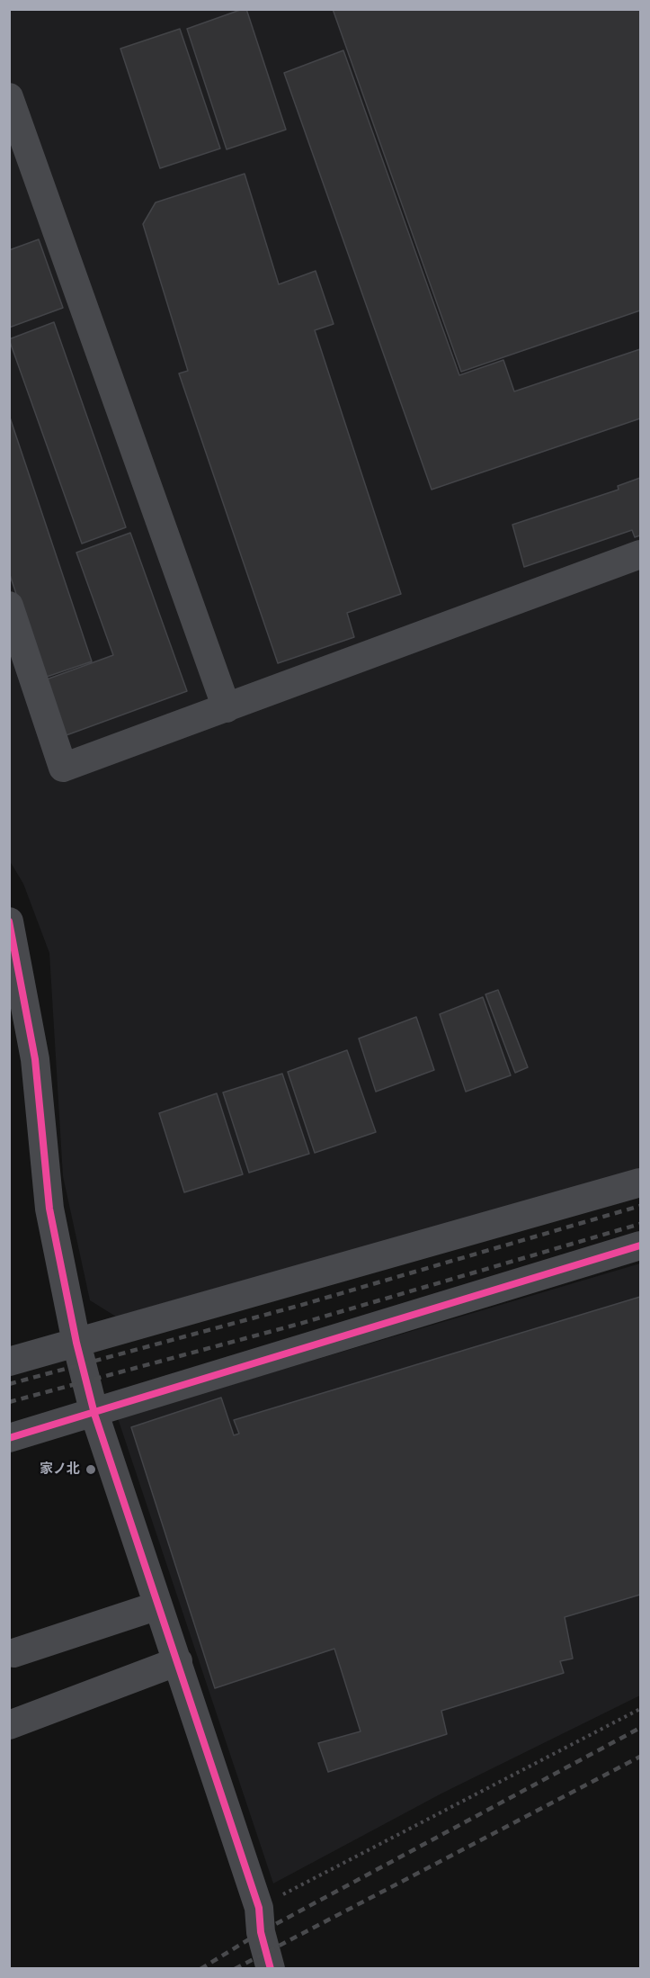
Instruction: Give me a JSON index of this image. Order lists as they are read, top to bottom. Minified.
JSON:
{"places":["家ノ北"]}
